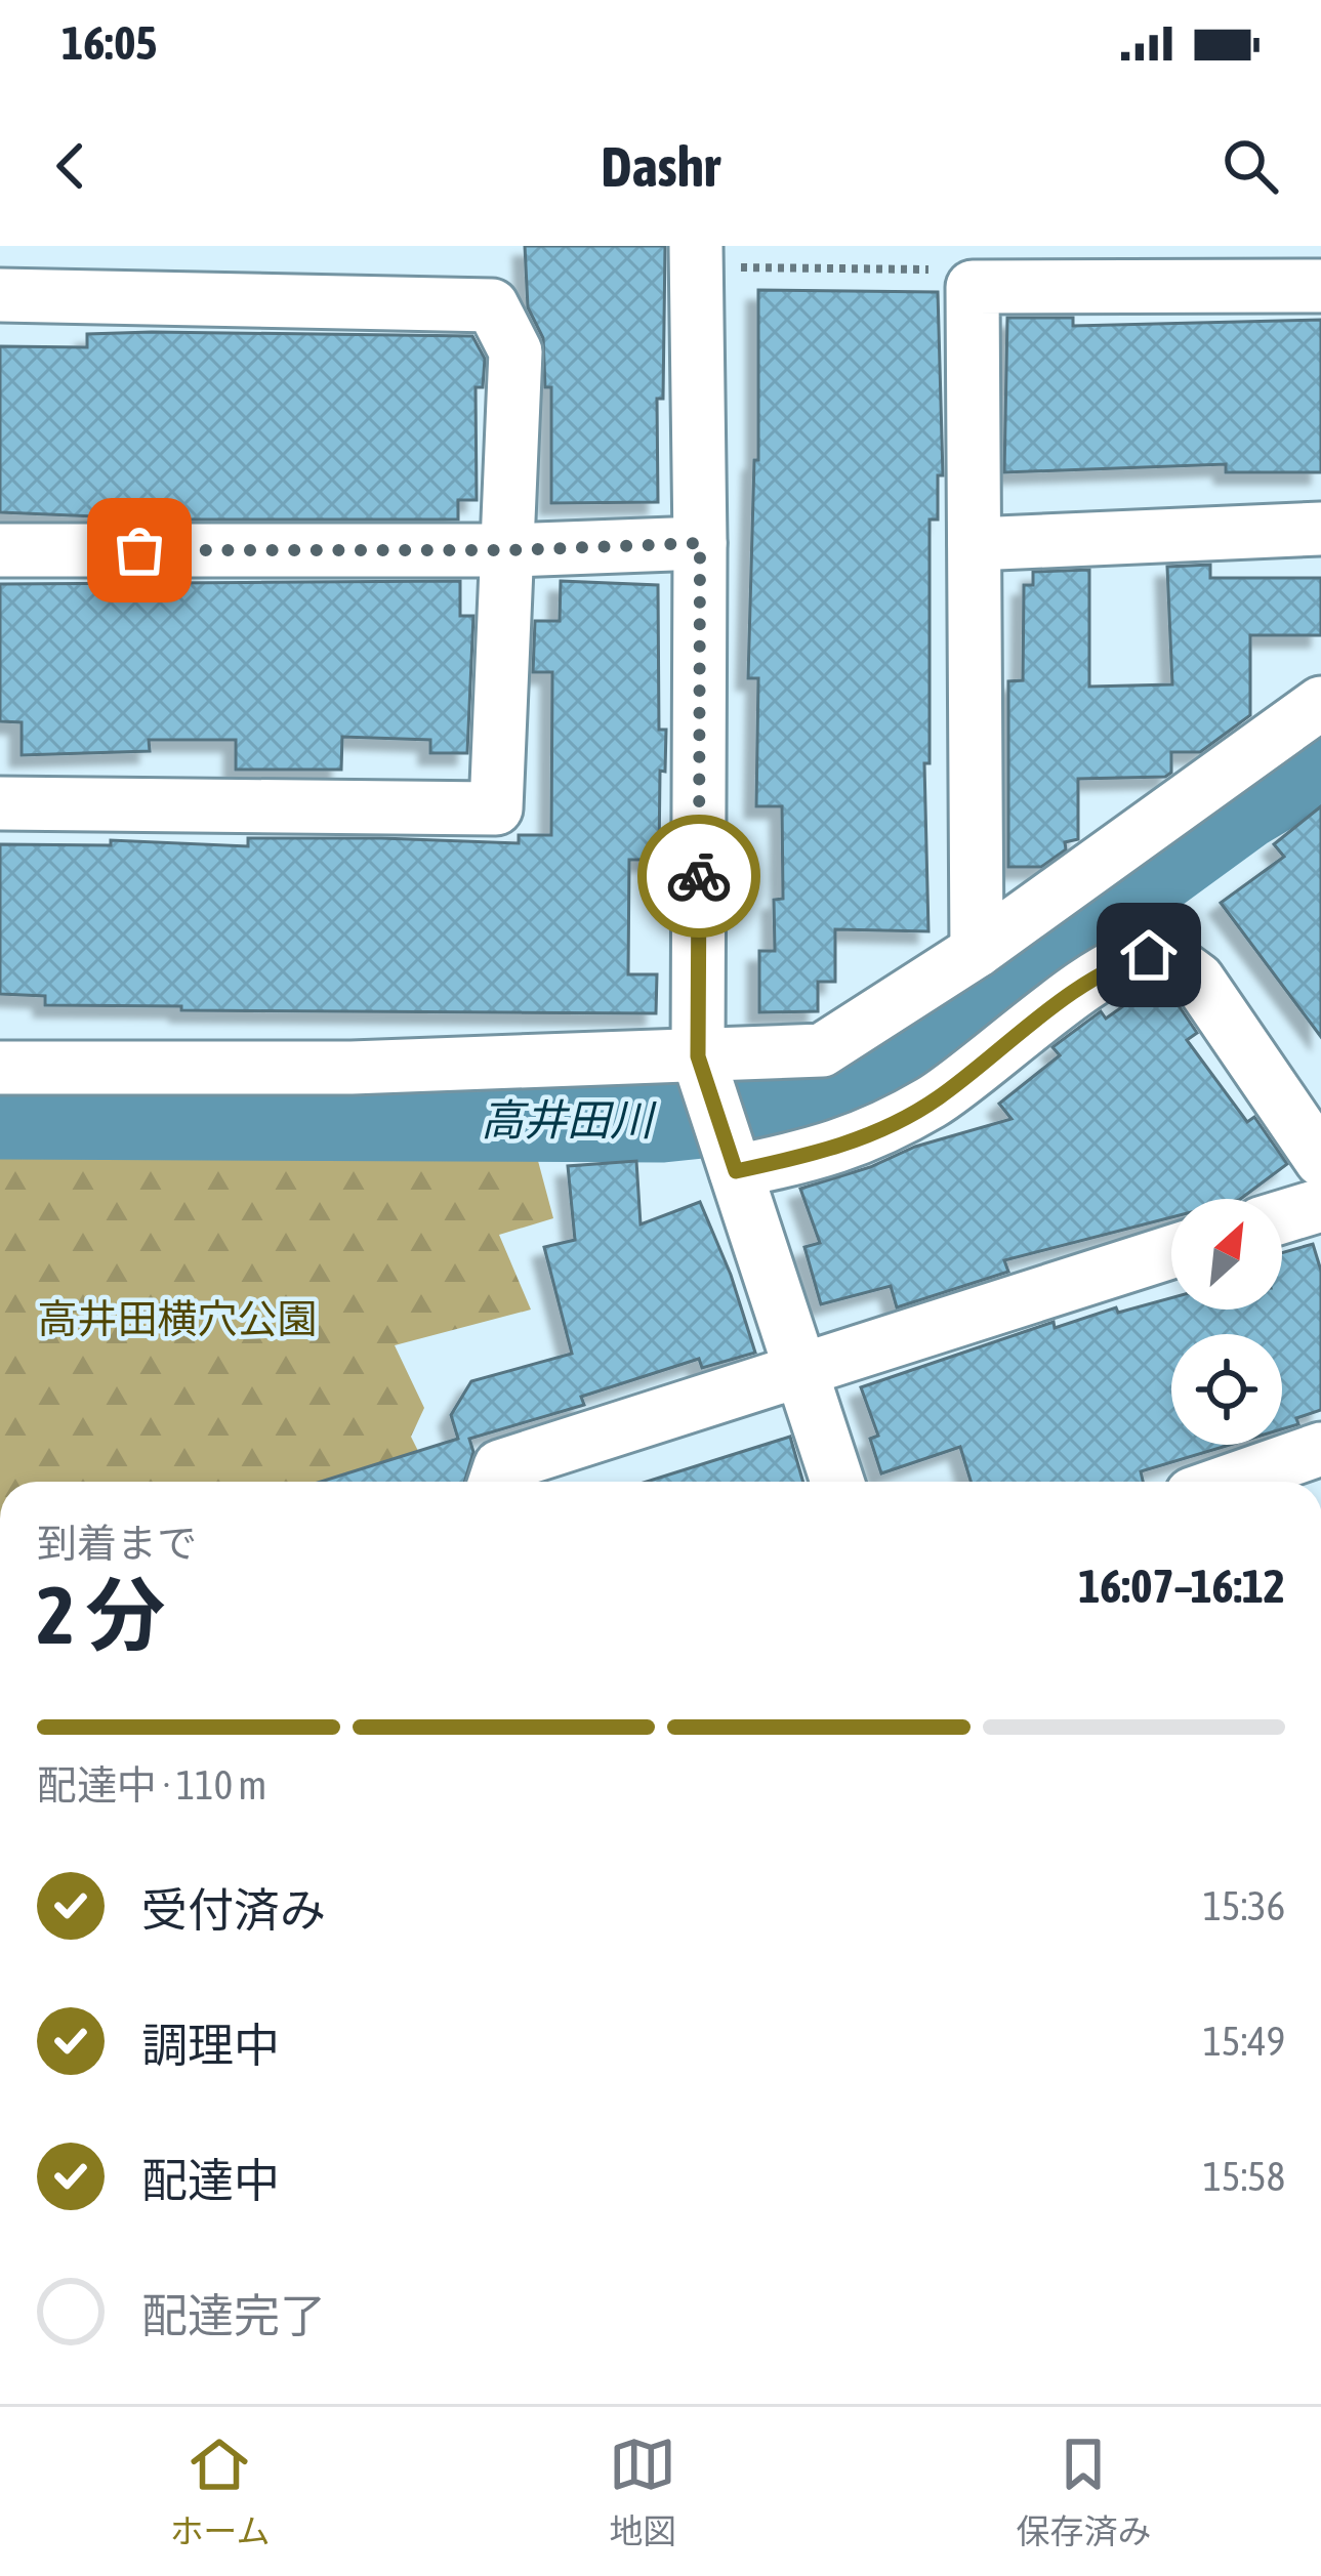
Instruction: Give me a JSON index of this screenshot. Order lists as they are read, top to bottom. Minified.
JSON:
{"water":["高井田川"],"parks":["高井田横穴公園"],"north":"top right","page":{"status":"16:05","header":"Dashr","heading":["2 分","到着まで","16:07–16:12"],"bar":"配達中 · 110 m","list":[["受付済み","15:36"],["調理中","15:49"],["配達中","15:58"],"配達完了"],"tabs":["ホーム","地図","保存済み"]}}
